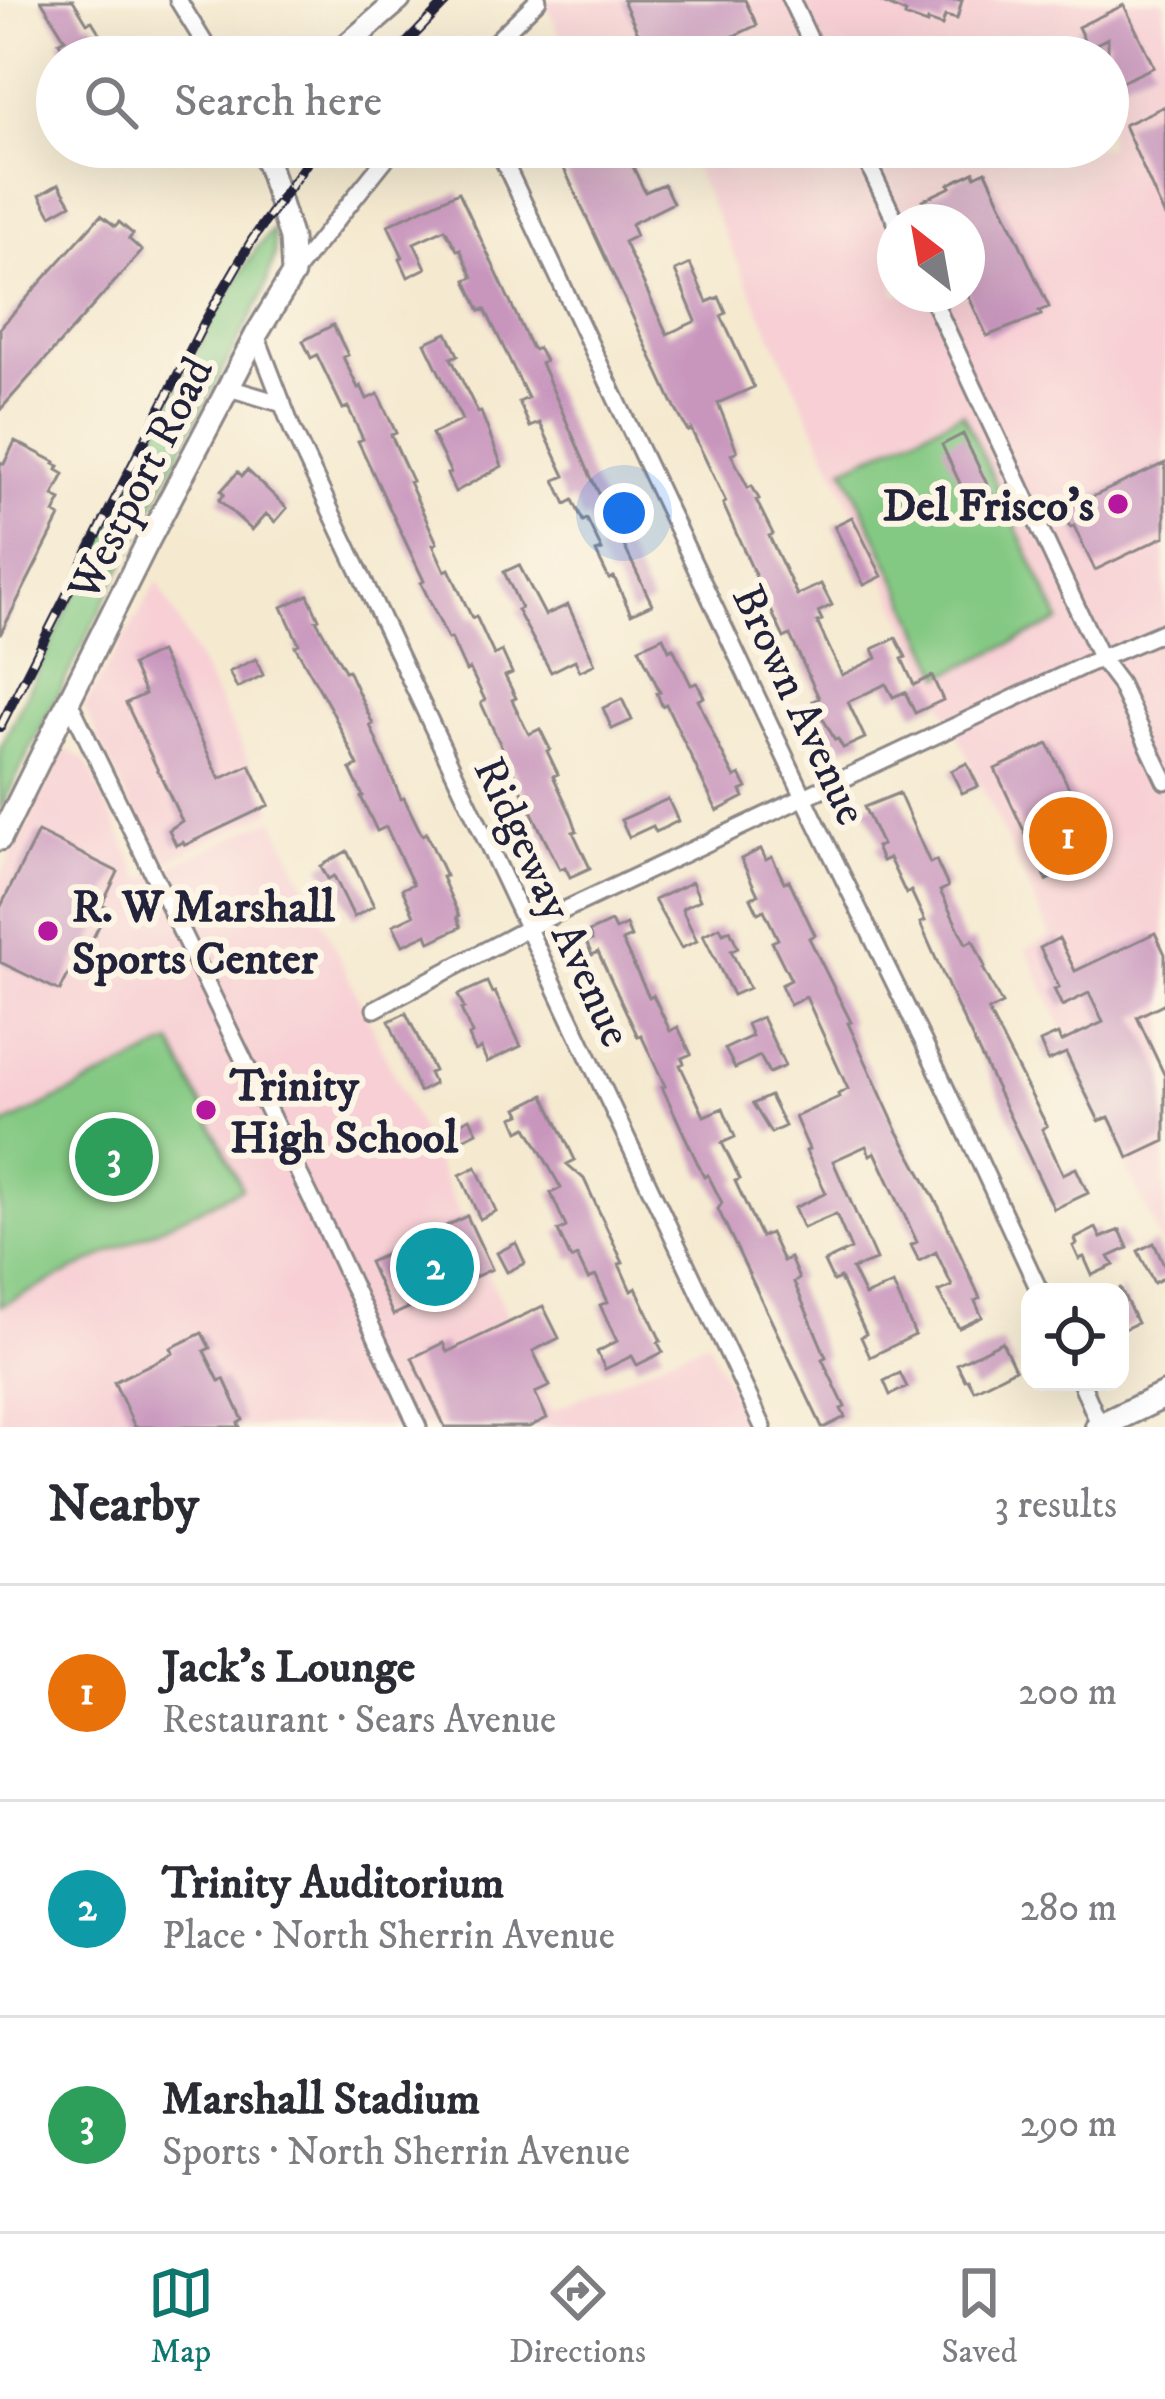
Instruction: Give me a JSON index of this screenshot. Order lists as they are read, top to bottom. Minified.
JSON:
{"streets":{"main road":["Westport Road"],"street":["Brown Avenue","Ridgeway Avenue"]},"crossings":[["Westport Road","Ridgeway Avenue"]],"places":["Del Frisco's","R. W Marshall Sports Center","Trinity High School"],"north":"top left","page":{"search":"Search here","pins":["1","3","2"],"heading":["Nearby","3 results"],"list":[{"mark":"1","name":"Jack's Lounge","note":"Restaurant · Sears Avenue","value":"200 m"},{"mark":"2","name":"Trinity Auditorium","note":"Place · North Sherrin Avenue","value":"280 m"},{"mark":"3","name":"Marshall Stadium","note":"Sports · North Sherrin Avenue","value":"290 m"}],"nav":["Map","Directions","Saved"]}}
